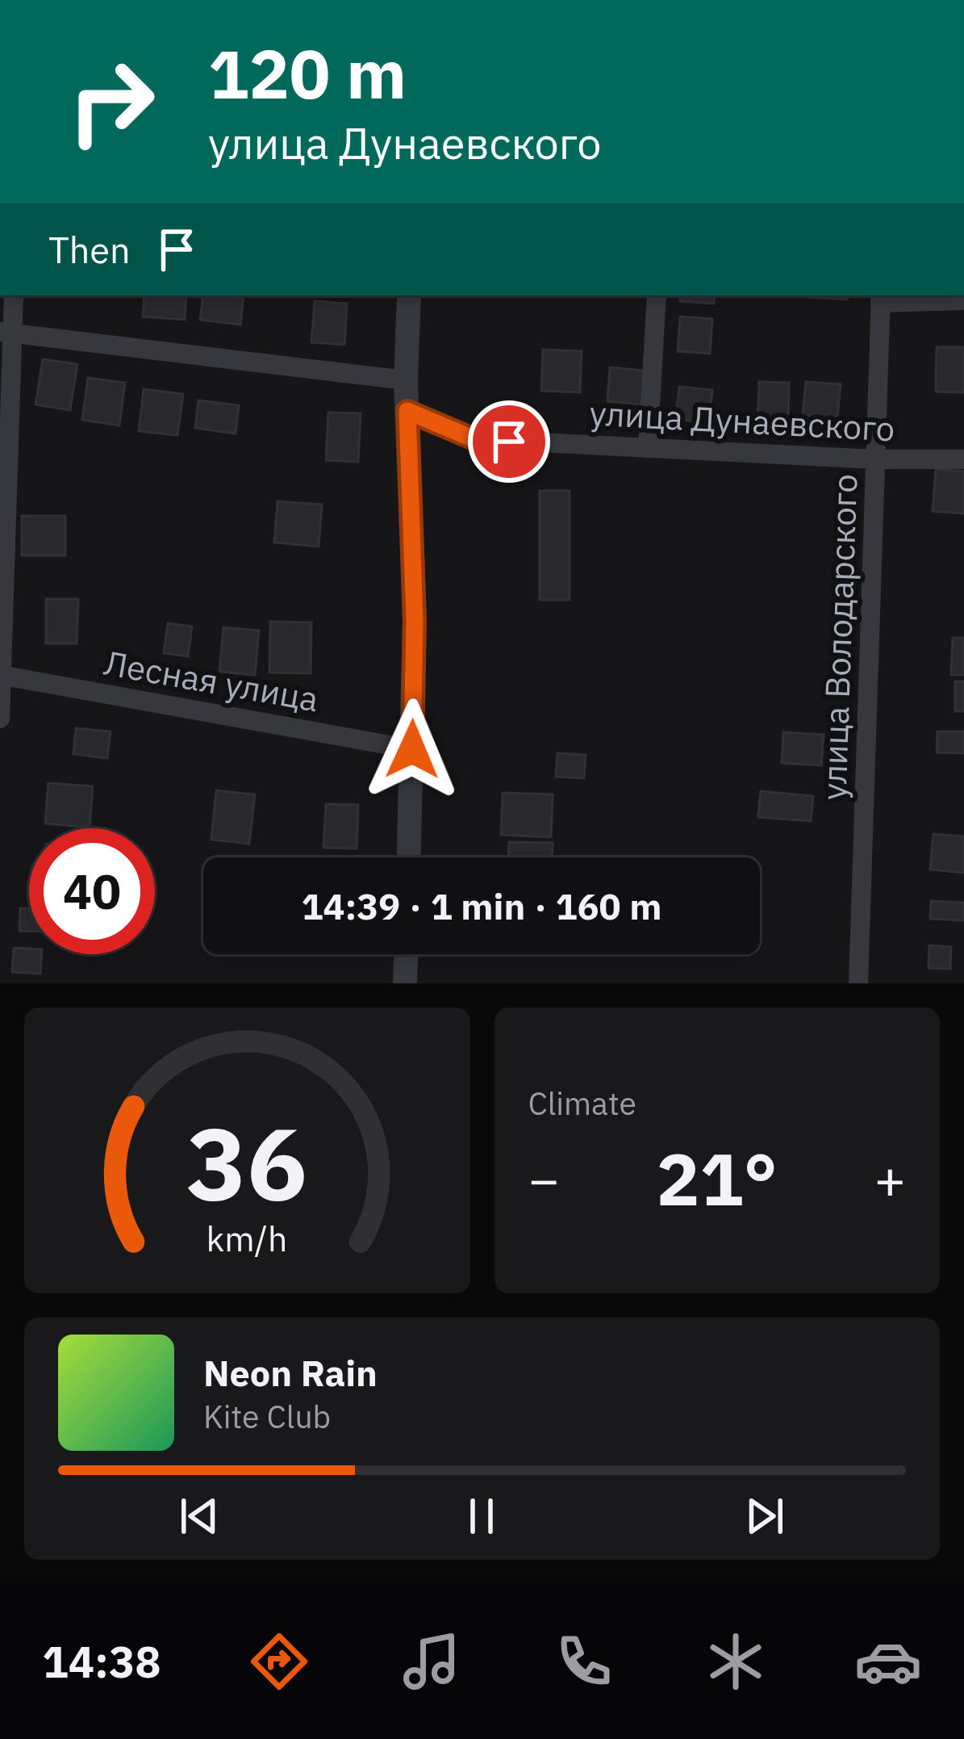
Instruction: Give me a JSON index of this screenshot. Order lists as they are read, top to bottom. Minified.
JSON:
{"streets":{"street":["улица Дунаевского","улица Володарского","Лесная улица"]},"crossings":[["улица Дунаевского","улица Володарского"]],"page":{"turn":["120 m","улица Дунаевского"],"then":"Then","limit":"40","trip":"14:39 · 1 min · 160 m","tile":"Climate","heat":["−","21°","+"],"song":["Neon Rain","Kite Club"],"tabs":"14:38","gauge":["36","km/h"]}}
